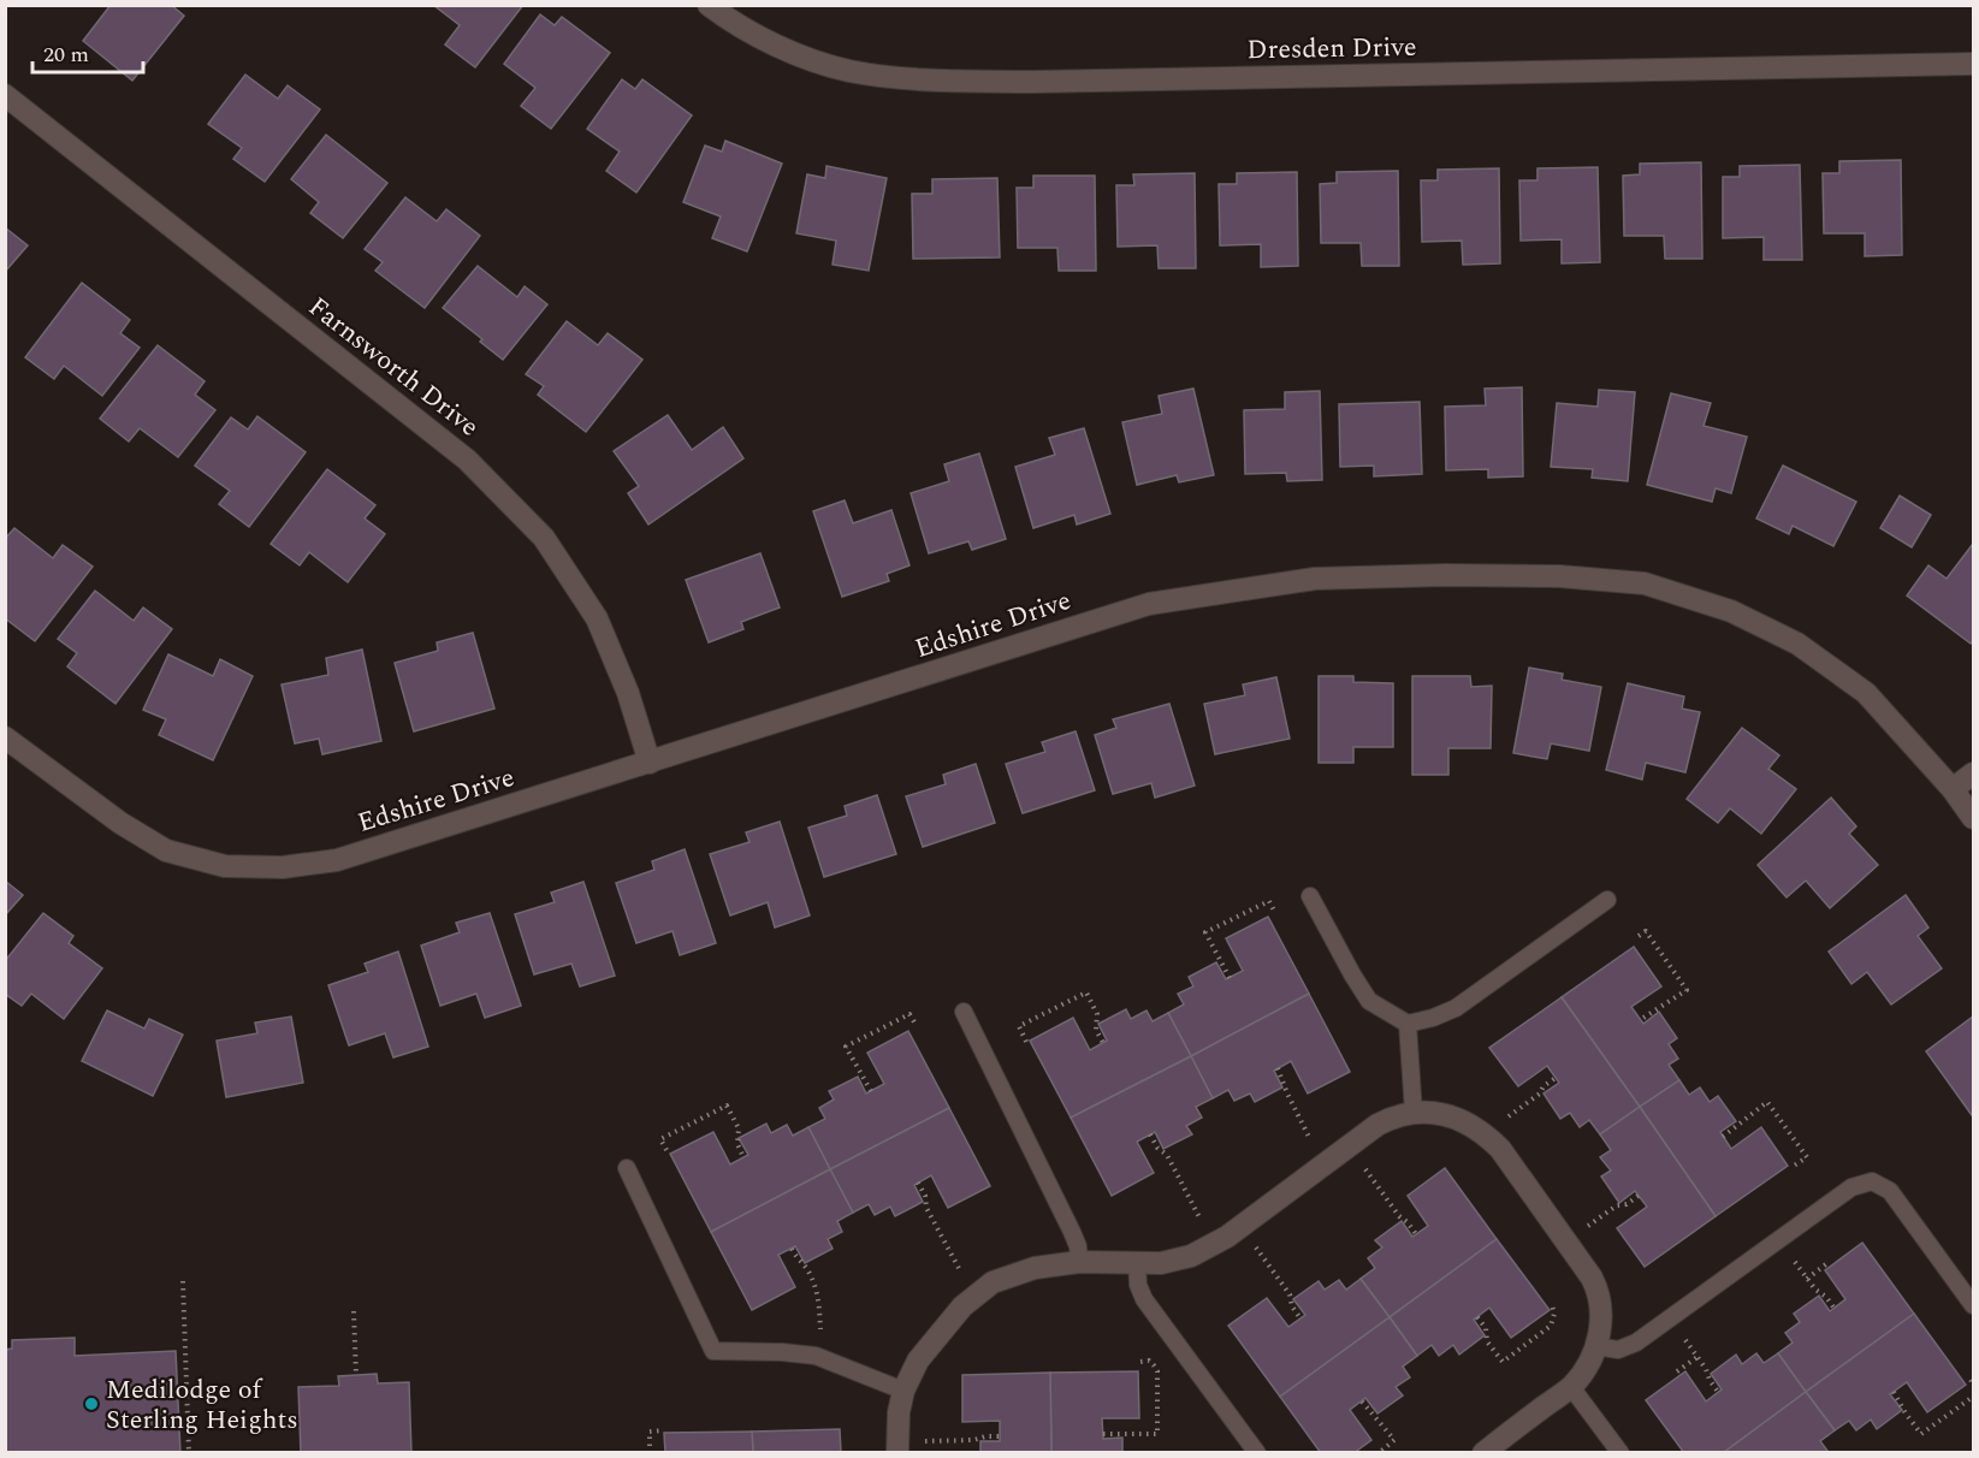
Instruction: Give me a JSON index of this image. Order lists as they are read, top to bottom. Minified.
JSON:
{"streets":{"street":["Dresden Drive","Farnsworth Drive","Edshire Drive"]},"crossings":[["Farnsworth Drive","Edshire Drive"]],"places":["Medilodge of Sterling Heights"],"scale_bar":"20 m"}
